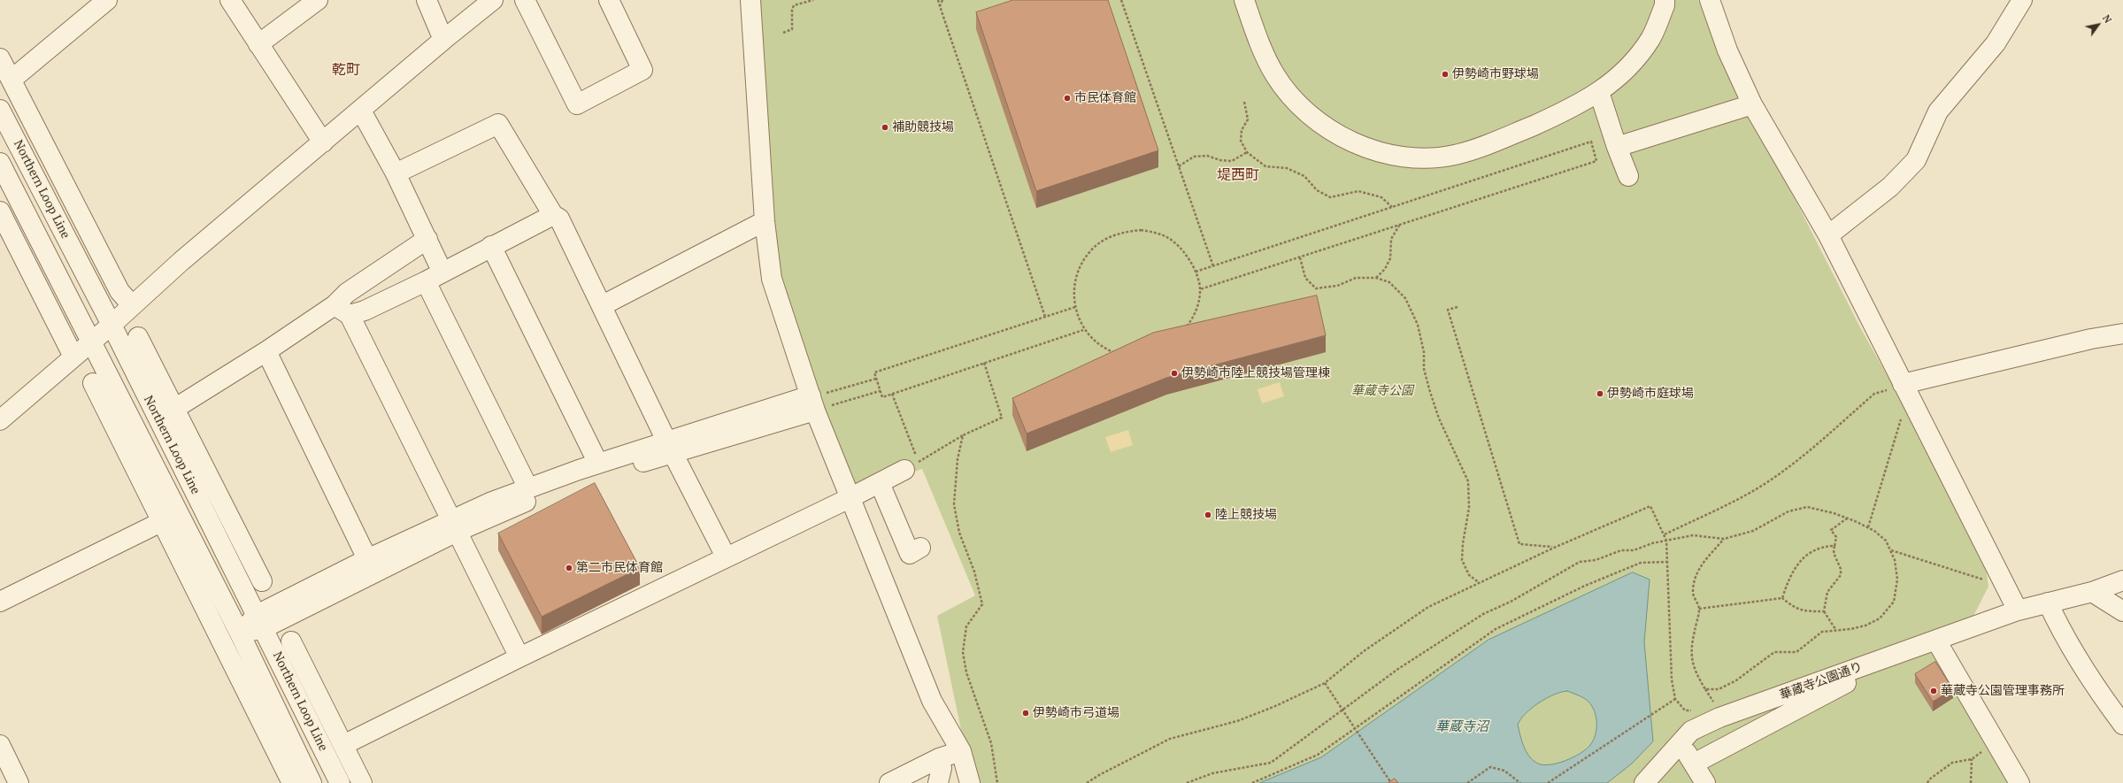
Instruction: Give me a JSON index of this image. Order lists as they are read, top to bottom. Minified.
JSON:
{"streets":{"street":["Northern Loop Line","華蔵寺公園通り"]},"districts":["乾町","堤西町"],"water":["華蔵寺沼"],"parks":["華蔵寺公園"],"places":["伊勢崎市野球場","市民体育館","補助競技場","伊勢崎市陸上競技場管理棟","伊勢崎市庭球場","陸上競技場","第二市民体育館","華蔵寺公園管理事務所","伊勢崎市弓道場"],"north":"top right"}
